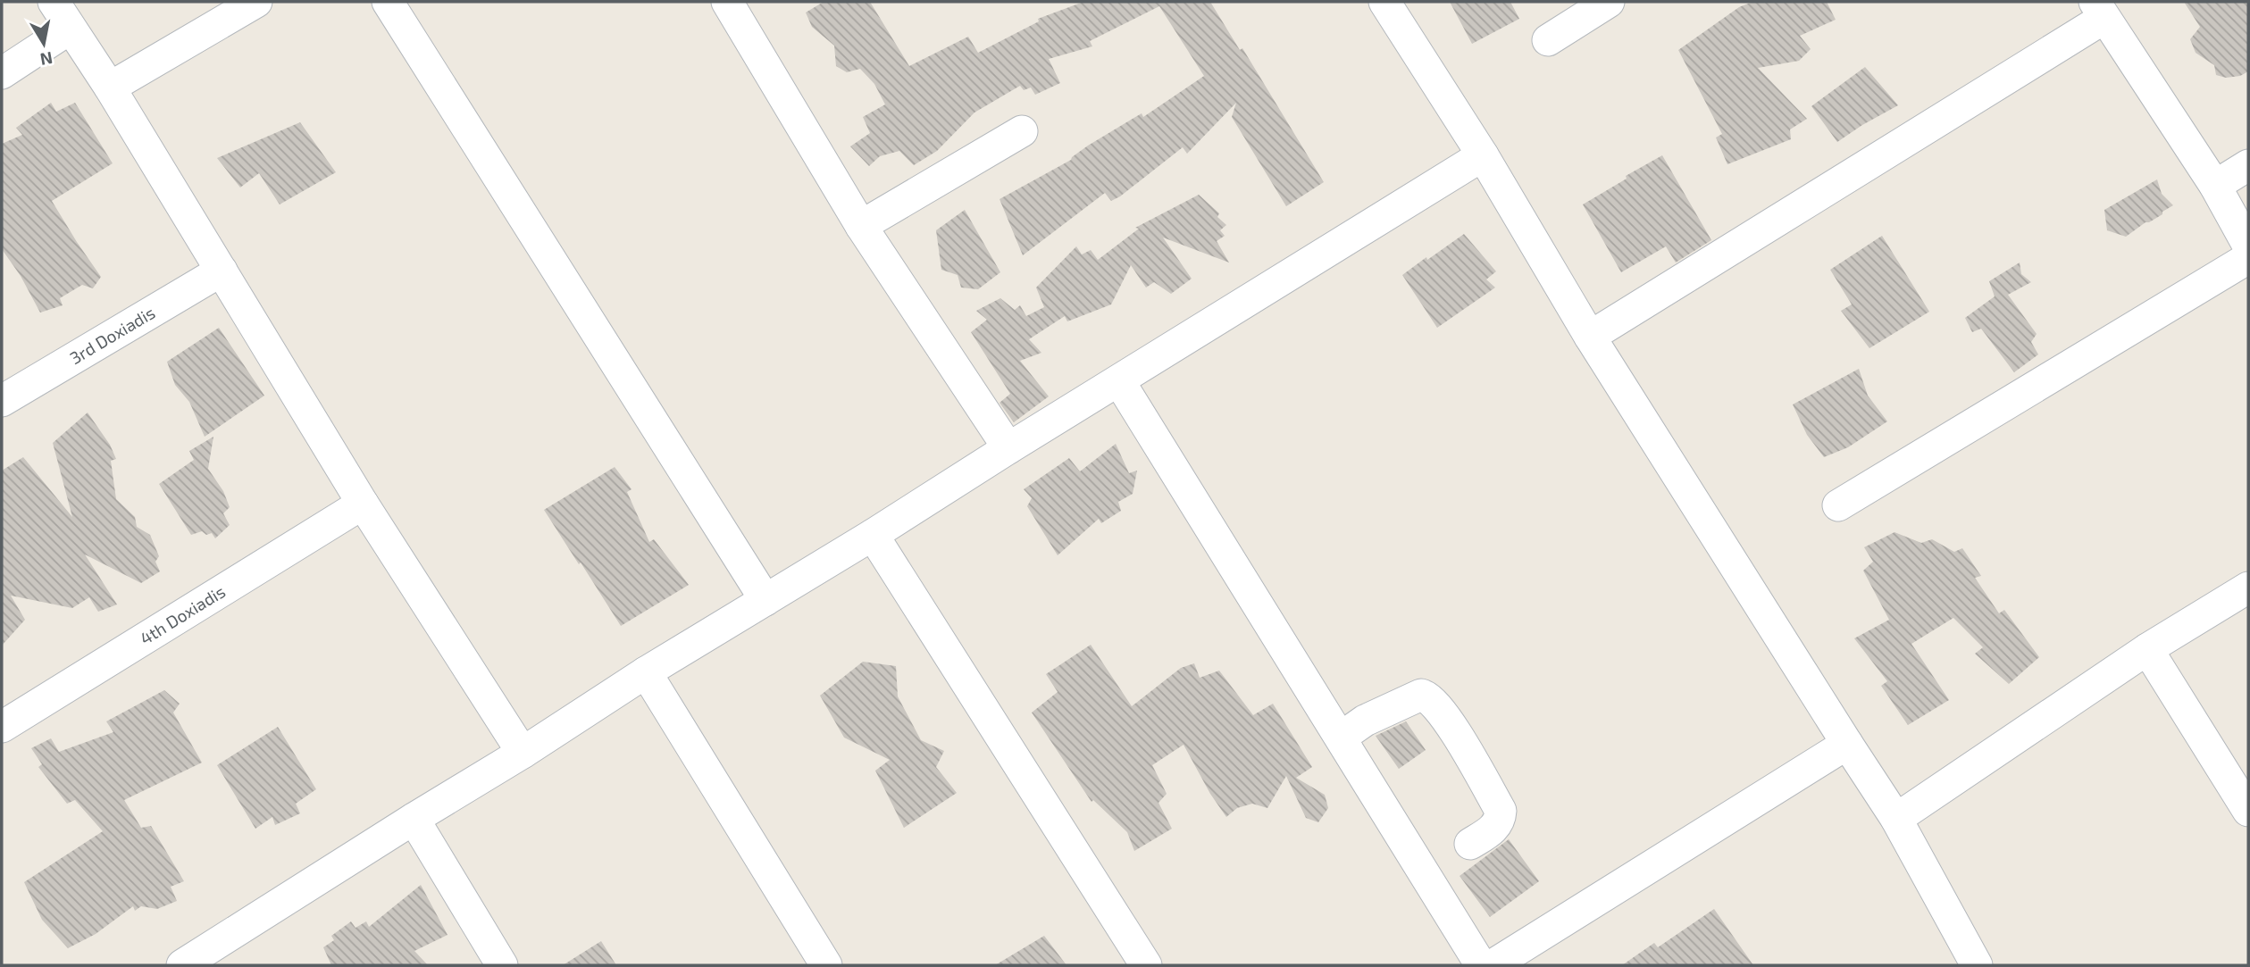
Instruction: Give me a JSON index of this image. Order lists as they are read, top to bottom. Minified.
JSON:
{"streets":{"street":["3rd Doxiadis","4th Doxiadis"]},"north":"bottom"}
